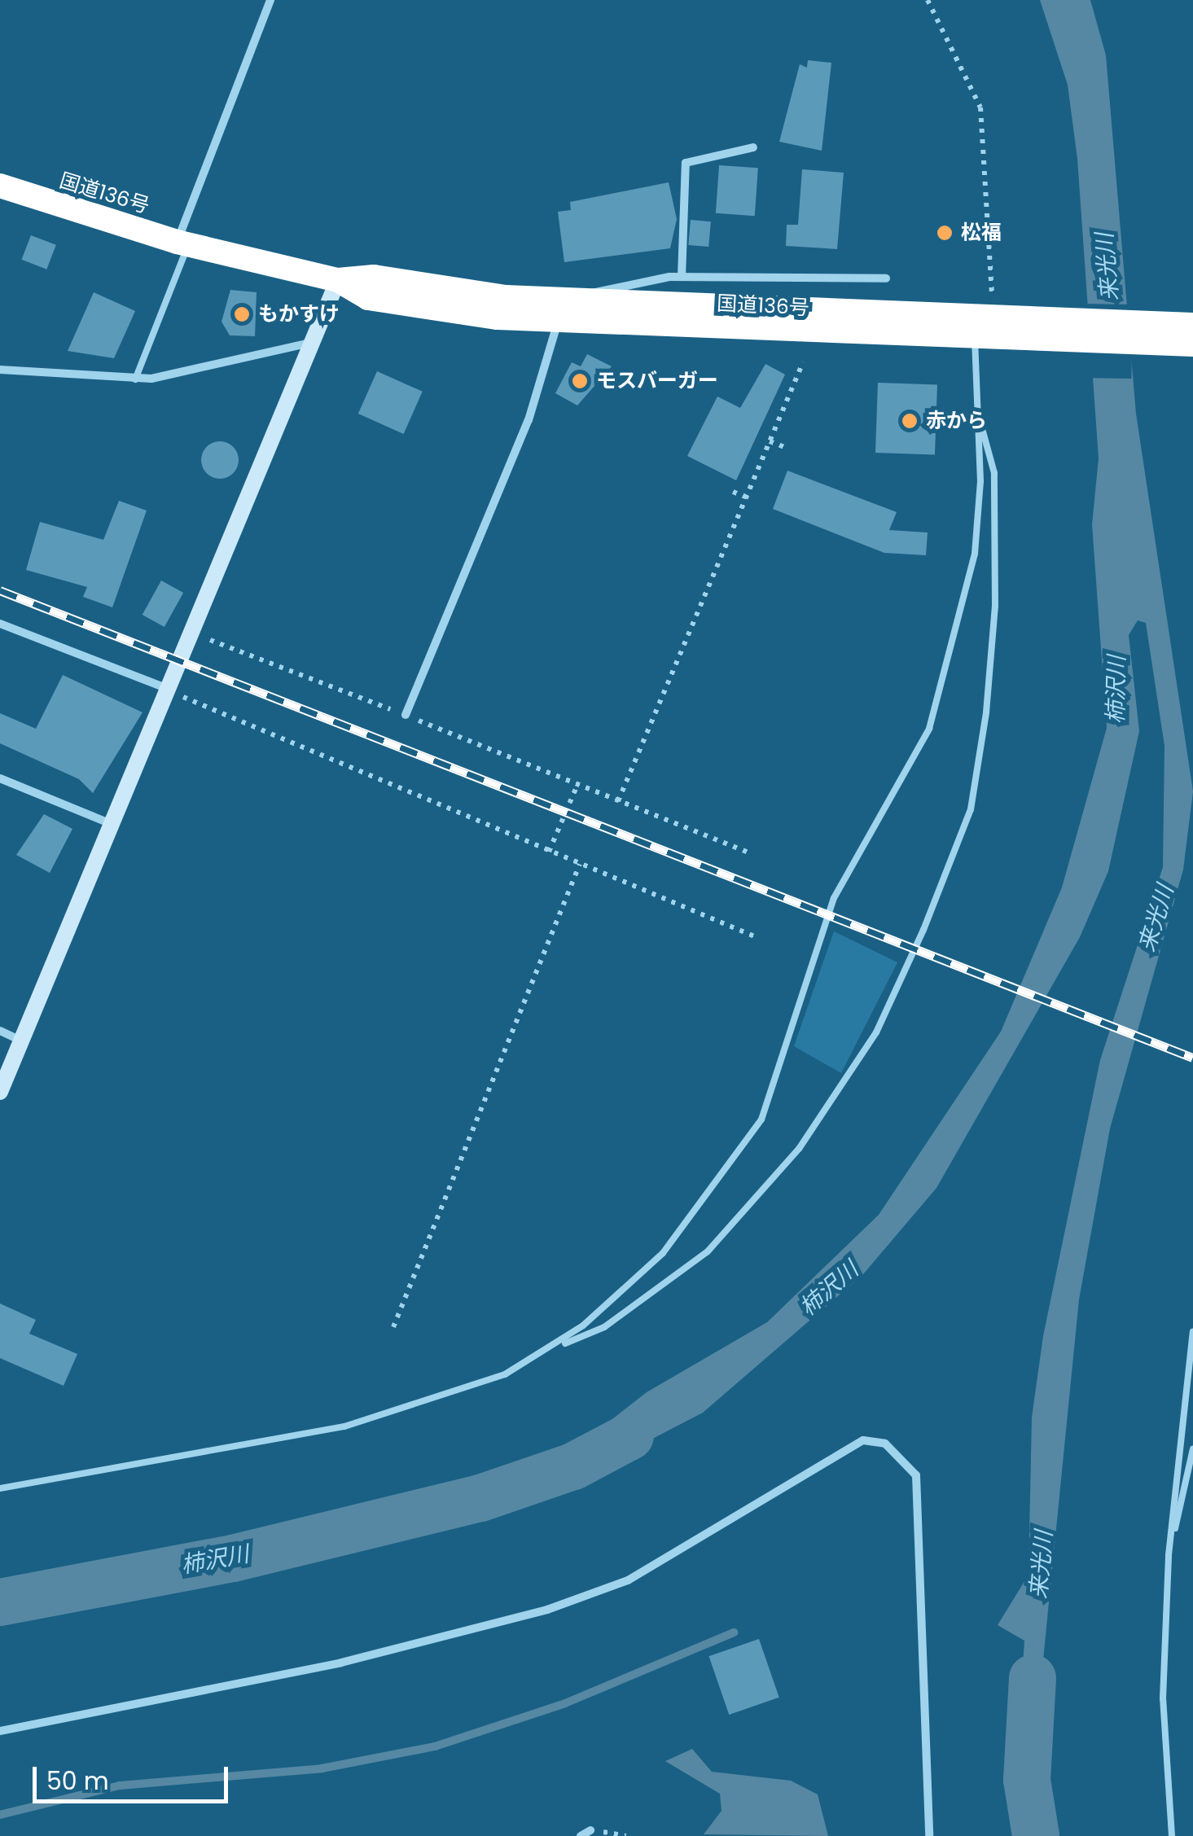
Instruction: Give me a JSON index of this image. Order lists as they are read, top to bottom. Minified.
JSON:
{"streets":{"highway":["国道136号"]},"water":["来光川","柿沢川"],"places":["松福","もかすけ","モスバーガー","赤から"],"scale_bar":"50 m"}
